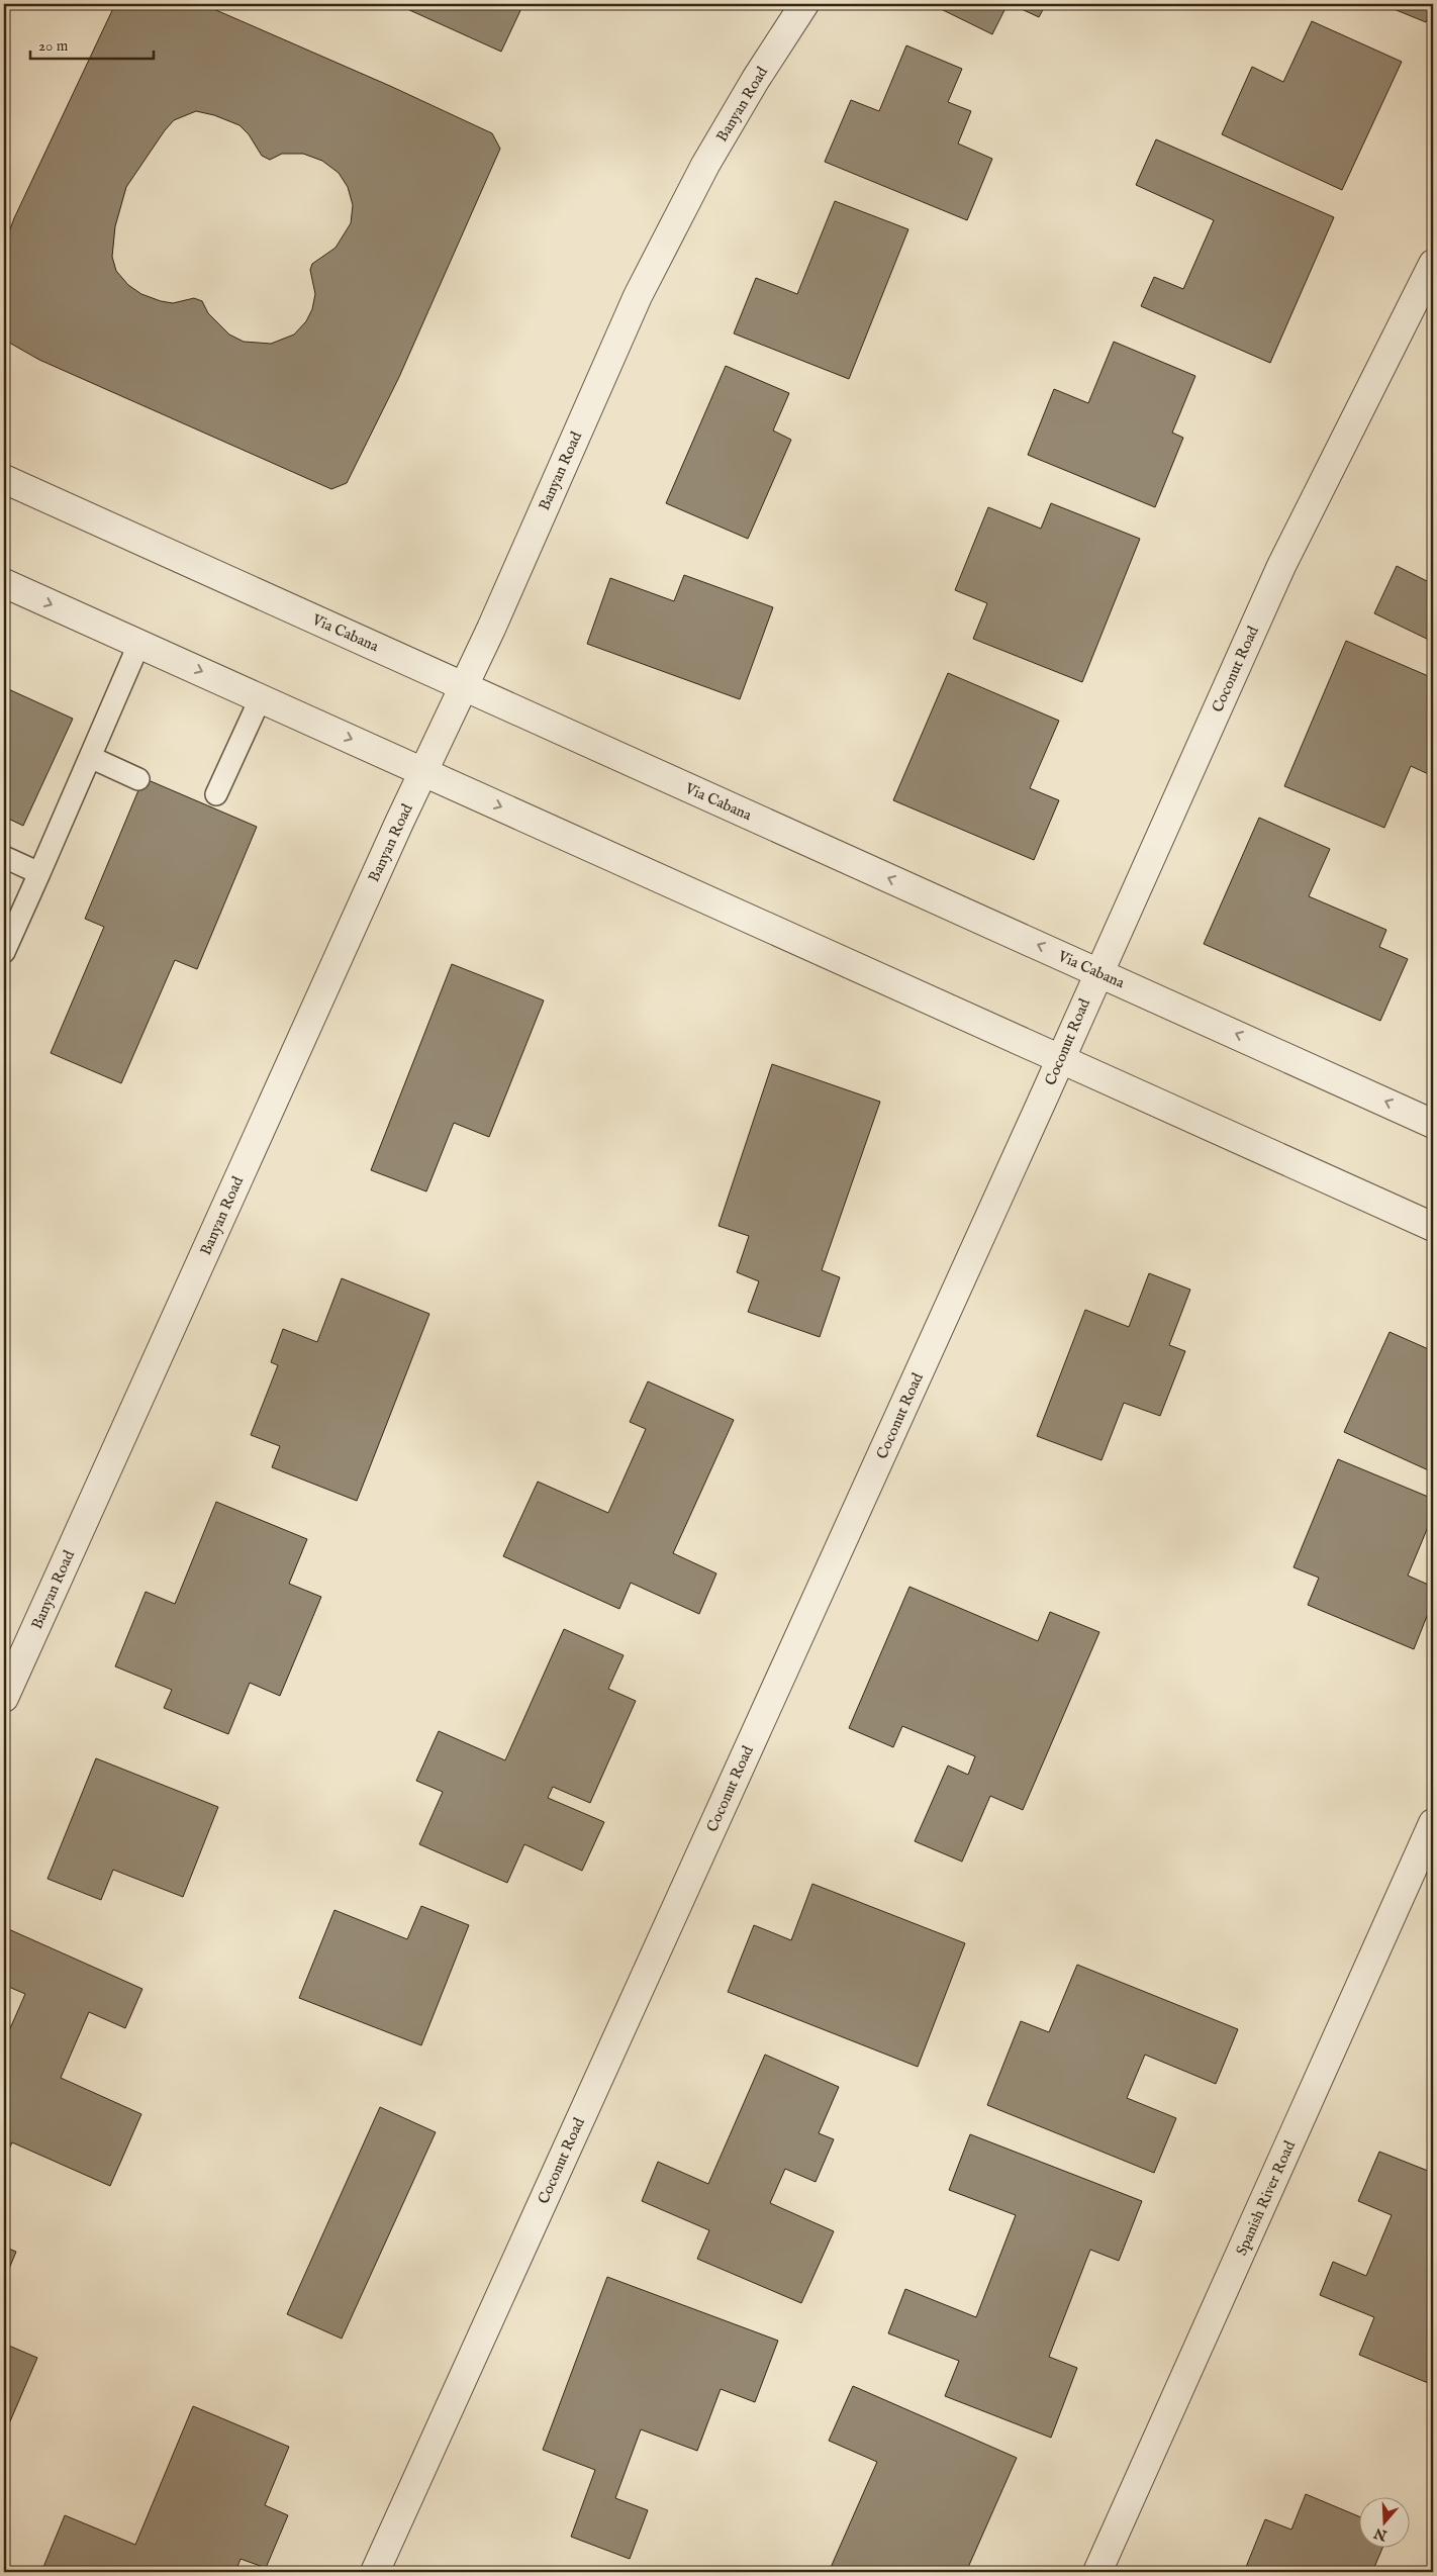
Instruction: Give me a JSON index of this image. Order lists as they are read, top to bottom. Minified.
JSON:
{"streets":{"street":["Banyan Road","Via Cabana","Coconut Road","Spanish River Road"]},"crossings":[["Banyan Road","Via Cabana"],["Via Cabana","Coconut Road"]],"scale_bar":"20 m","north":"bottom"}
